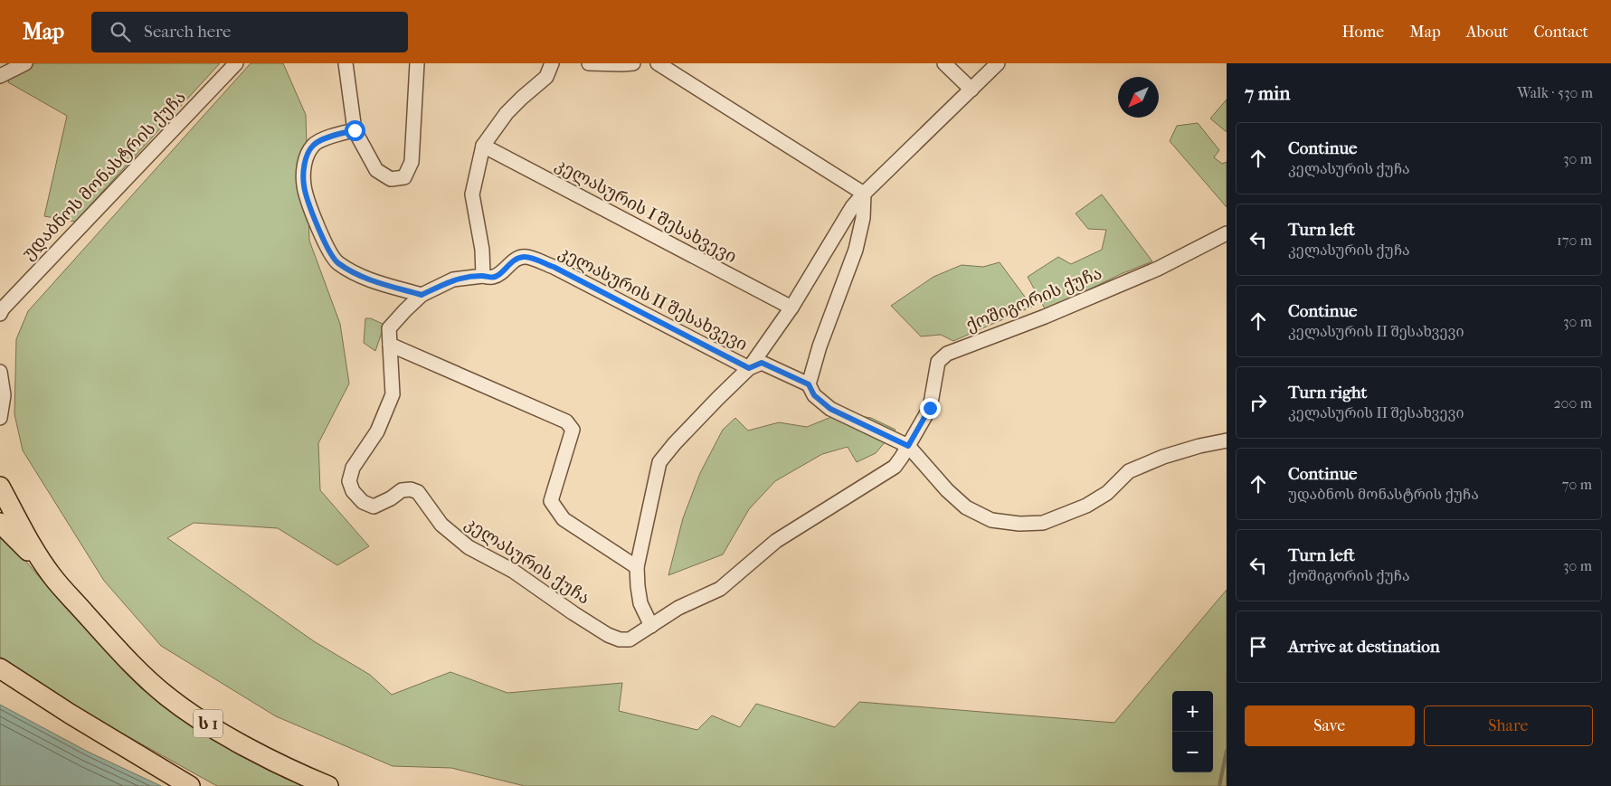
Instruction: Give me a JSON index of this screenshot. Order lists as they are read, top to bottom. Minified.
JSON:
{"streets":{"highway":["ს 1"],"street":["უდაბნოს მონასტრის ქუჩა","კელასურის I შესახვევი","კელასურის II შესახვევი","ქოშიგორის ქუჩა","კელასურის ქუჩა"]},"crossings":[["კელასურის II შესახვევი","კელასურის ქუჩა"],["ქოშიგორის ქუჩა","კელასურის ქუჩა"]],"north":"bottom left","page":{"header":"Map","search":"Search here","nav":["Home","Map","About","Contact"],"heading":["7 min","Walk · 530 m"],"list":[["Continue","კელასურის ქუჩა","30 m"],["Turn left","კელასურის ქუჩა","170 m"],["Continue","კელასურის II შესახვევი","30 m"],["Turn right","კელასურის II შესახვევი","200 m"],["Continue","უდაბნოს მონასტრის ქუჩა","70 m"],["Turn left","ქოშიგორის ქუჩა","30 m"],"Arrive at destination"],"map_buttons":["+","−"],"buttons":["Save","Share"]}}
